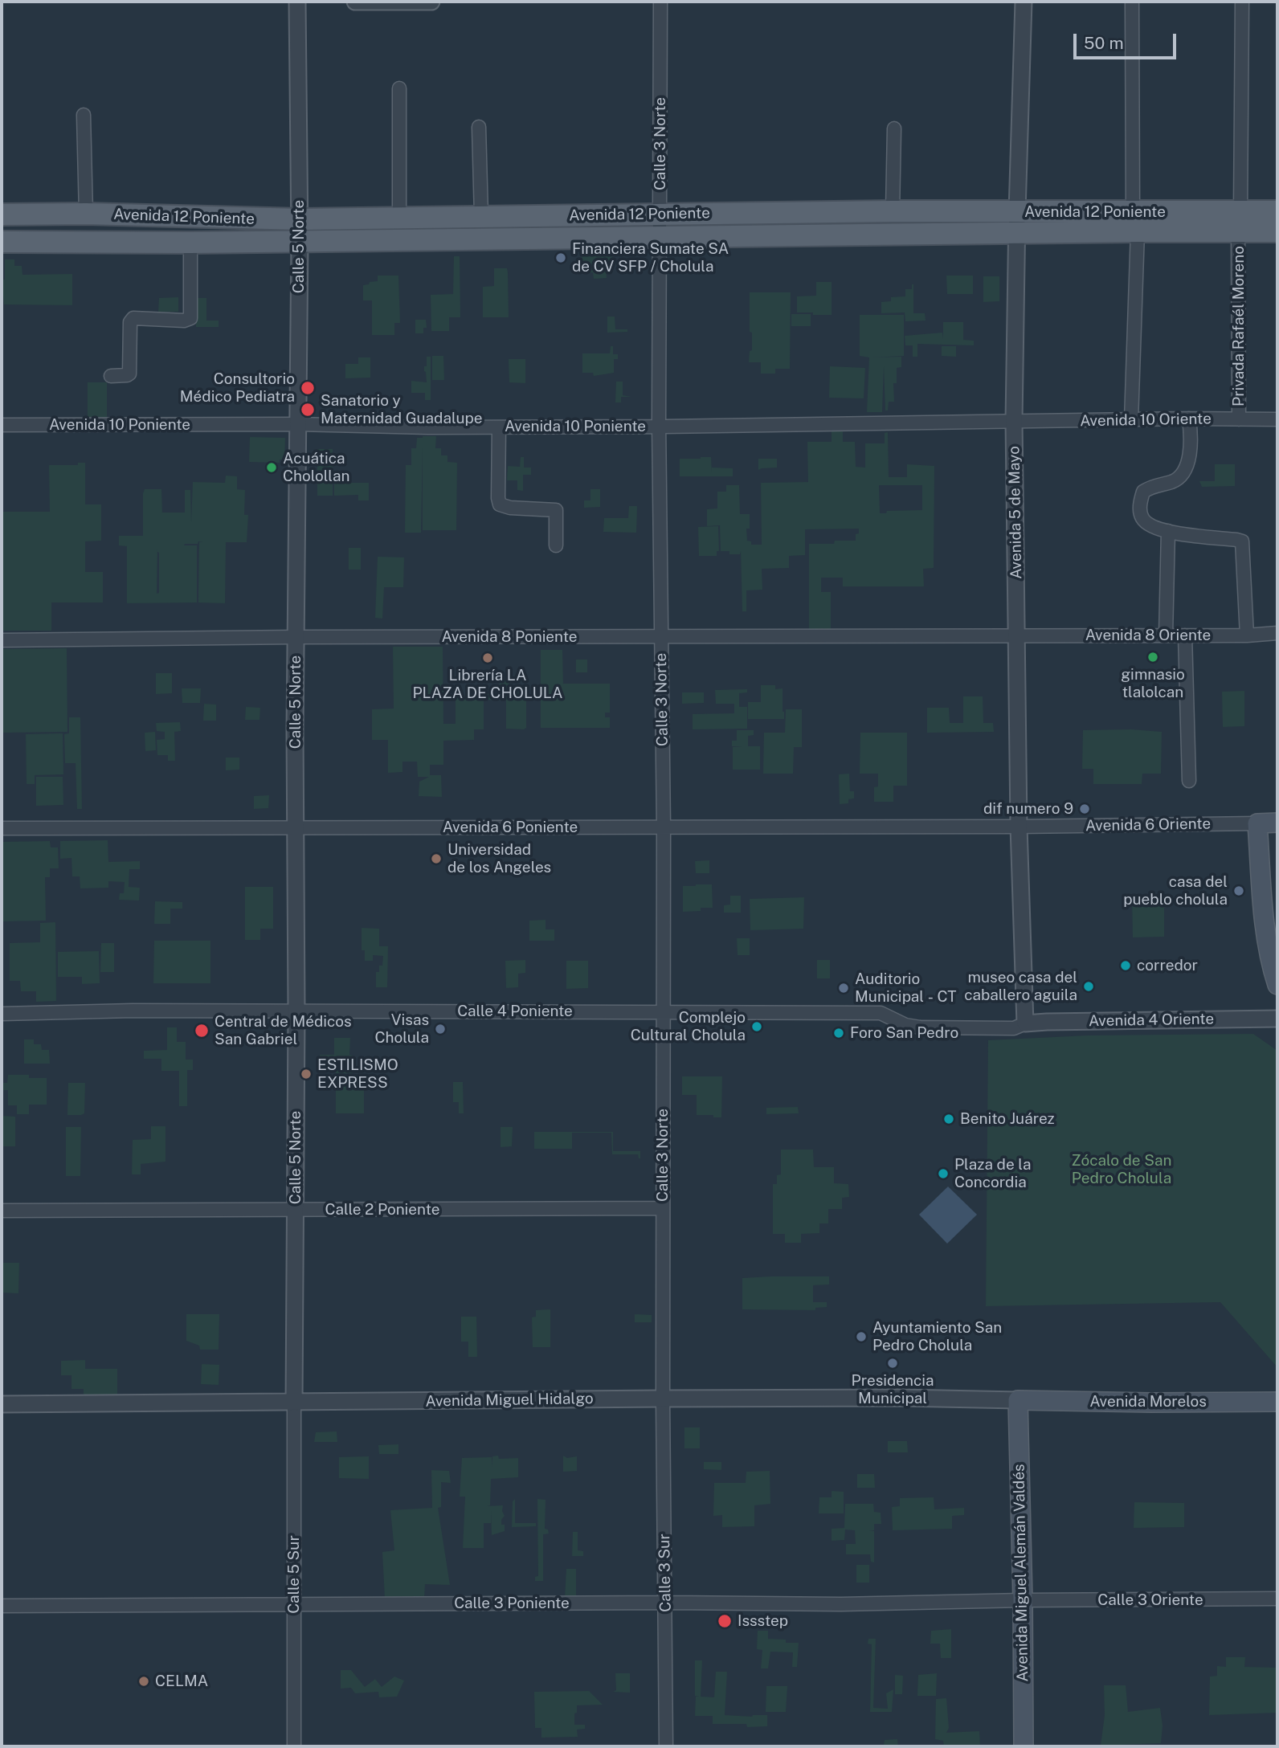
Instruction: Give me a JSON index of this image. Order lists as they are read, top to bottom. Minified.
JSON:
{"streets":{"main road":["Avenida 12 Poniente","Avenida 6 Oriente","Avenida Morelos","Avenida Miguel Alemán Valdés"],"street":["Calle 3 Norte","Calle 5 Norte","Privada Rafaél Moreno","Avenida 10 Oriente","Avenida 10 Poniente","Avenida 5 de Mayo","Avenida 8 Oriente","Avenida 8 Poniente","Avenida 6 Poniente","Calle 4 Poniente","Avenida 4 Oriente","Calle 2 Poniente","Avenida Miguel Hidalgo","Calle 3 Sur","Calle 5 Sur","Calle 3 Oriente","Calle 3 Poniente"]},"crossings":[["Calle 3 Norte","Avenida 12 Poniente"],["Calle 3 Norte","Avenida 10 Poniente"],["Calle 3 Norte","Avenida 8 Poniente"],["Calle 3 Norte","Avenida 6 Poniente"],["Calle 3 Norte","Calle 4 Poniente"],["Calle 3 Norte","Calle 2 Poniente"],["Calle 3 Norte","Avenida Miguel Hidalgo"],["Calle 3 Norte","Calle 3 Sur"],["Avenida 12 Poniente","Calle 5 Norte"],["Avenida 12 Poniente","Privada Rafaél Moreno"],["Avenida 12 Poniente","Avenida 5 de Mayo"],["Calle 5 Norte","Avenida 10 Poniente"],["Calle 5 Norte","Avenida 8 Poniente"],["Calle 5 Norte","Avenida 6 Poniente"],["Calle 5 Norte","Calle 4 Poniente"],["Calle 5 Norte","Calle 2 Poniente"],["Calle 5 Norte","Avenida Miguel Hidalgo"],["Calle 5 Norte","Calle 5 Sur"],["Privada Rafaél Moreno","Avenida 10 Oriente"],["Avenida 10 Oriente","Avenida 10 Poniente"],["Avenida 10 Oriente","Avenida 5 de Mayo"],["Avenida 10 Poniente","Avenida 5 de Mayo"],["Avenida 5 de Mayo","Avenida 8 Oriente"],["Avenida 5 de Mayo","Avenida 8 Poniente"],["Avenida 5 de Mayo","Avenida 6 Oriente"],["Avenida 5 de Mayo","Avenida 6 Poniente"],["Avenida 5 de Mayo","Calle 4 Poniente"],["Avenida 5 de Mayo","Avenida 4 Oriente"],["Avenida 8 Oriente","Avenida 8 Poniente"],["Avenida 6 Oriente","Avenida 6 Poniente"],["Calle 4 Poniente","Avenida 4 Oriente"],["Avenida Miguel Hidalgo","Avenida Morelos"],["Avenida Miguel Hidalgo","Calle 3 Sur"],["Avenida Miguel Hidalgo","Avenida Miguel Alemán Valdés"],["Avenida Miguel Hidalgo","Calle 5 Sur"],["Avenida Morelos","Avenida Miguel Alemán Valdés"],["Calle 3 Sur","Calle 3 Poniente"],["Avenida Miguel Alemán Valdés","Calle 3 Oriente"],["Avenida Miguel Alemán Valdés","Calle 3 Poniente"],["Calle 5 Sur","Calle 3 Poniente"],["Calle 3 Oriente","Calle 3 Poniente"]],"parks":["Zócalo de San Pedro Cholula"],"places":["Financiera Sumate SA de CV SFP / Cholula","Consultorio Médico Pediatra","Sanatorio y Maternidad Guadalupe","Acuática Cholollan","gimnasio tlalolcan","Librería LA PLAZA DE CHOLULA","dif numero 9","Universidad de los Angeles","casa del pueblo cholula","corredor","museo casa del caballero aguila","Auditorio Municipal - CT","Complejo Cultural Cholula","Visas Cholula","Central de Médicos San Gabriel","Foro San Pedro","ESTILISMO EXPRESS","Benito Juárez","Plaza de la Concordia","Ayuntamiento San Pedro Cholula","Presidencia Municipal","Issstep","CELMA"],"scale_bar":"50 m"}
